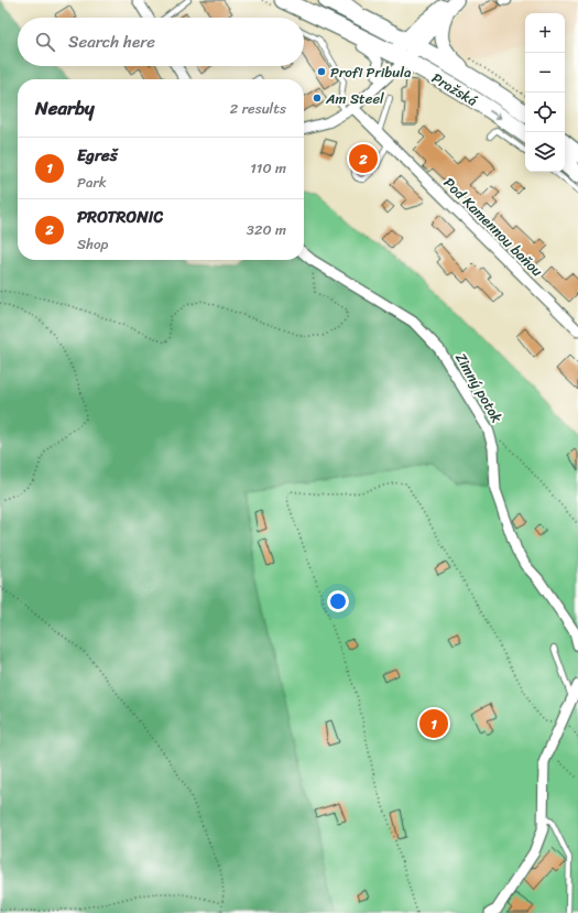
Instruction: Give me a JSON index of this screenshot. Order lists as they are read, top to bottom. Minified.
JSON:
{"streets":{"main road":["Pražská"],"street":["Pod Kamennou baňou","Zimný potok"]},"places":["Profi Pribula","Am Steel"],"page":{"map_buttons":["+","−"],"search":"Search here","heading":["Nearby","2 results"],"list":[{"mark":"1","name":"Egreš","note":"Park","value":"110 m"},{"mark":"2","name":"PROTRONIC","note":"Shop","value":"320 m"}],"pins":["2","1"]}}
